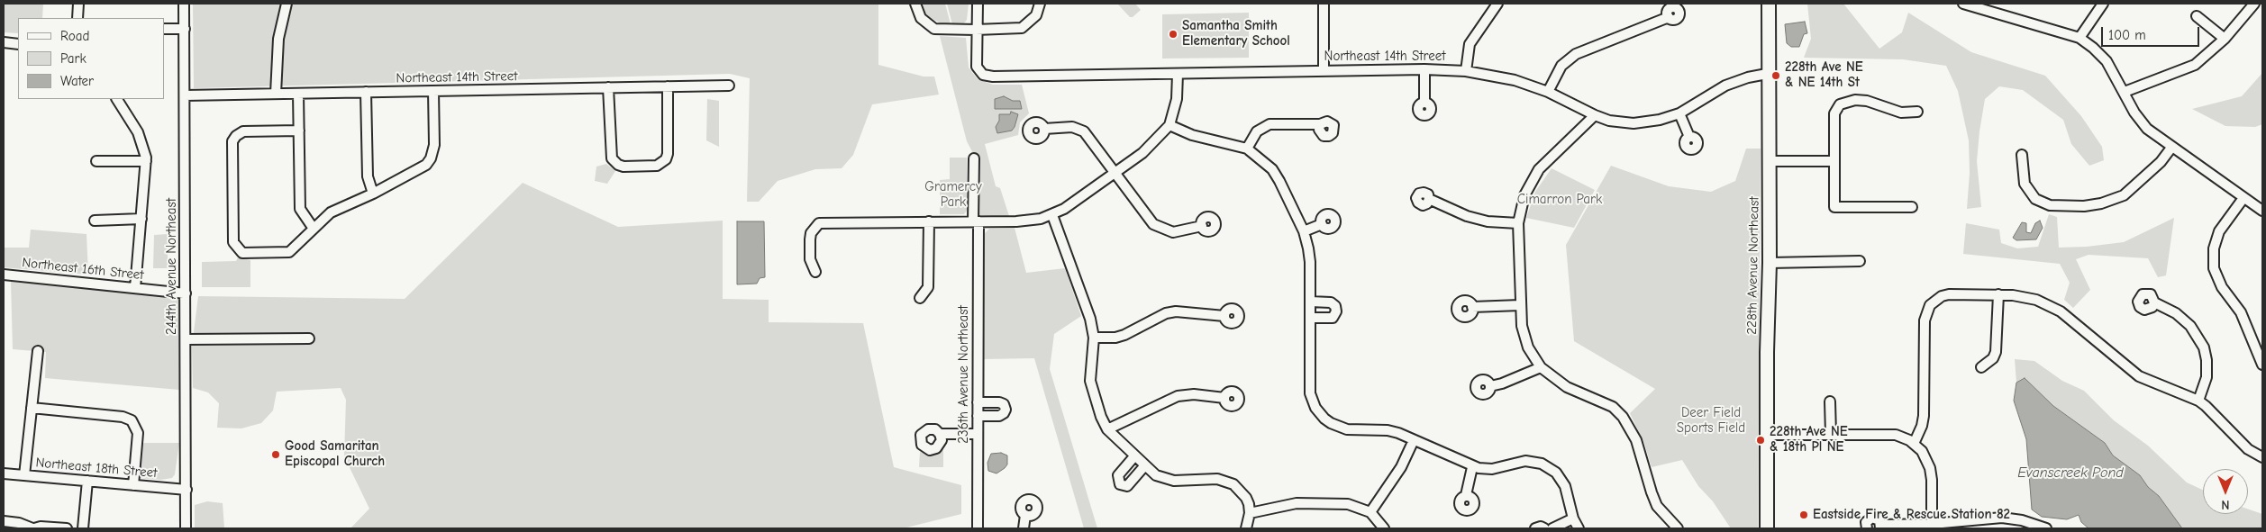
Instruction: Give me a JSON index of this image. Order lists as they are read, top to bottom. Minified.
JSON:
{"streets":{"main road":["228th Avenue Northeast"],"street":["Northeast 14th Street","244th Avenue Northeast","Northeast 16th Street","236th Avenue Northeast","Northeast 18th Street"]},"crossings":[["Northeast 14th Street","228th Avenue Northeast"],["Northeast 14th Street","244th Avenue Northeast"],["244th Avenue Northeast","Northeast 16th Street"],["244th Avenue Northeast","Northeast 18th Street"]],"water":["Evanscreek Pond"],"parks":["Gramercy Park","Cimarron Park","Deer Field Sports Field"],"places":["Samantha Smith Elementary School","228th Ave NE & NE 14th St","228th Ave NE & 18th Pl NE","Good Samaritan Episcopal Church","Eastside Fire & Rescue Station 82"],"legend":["Road","Park","Water"],"scale_bar":"100 m","north":"bottom"}
